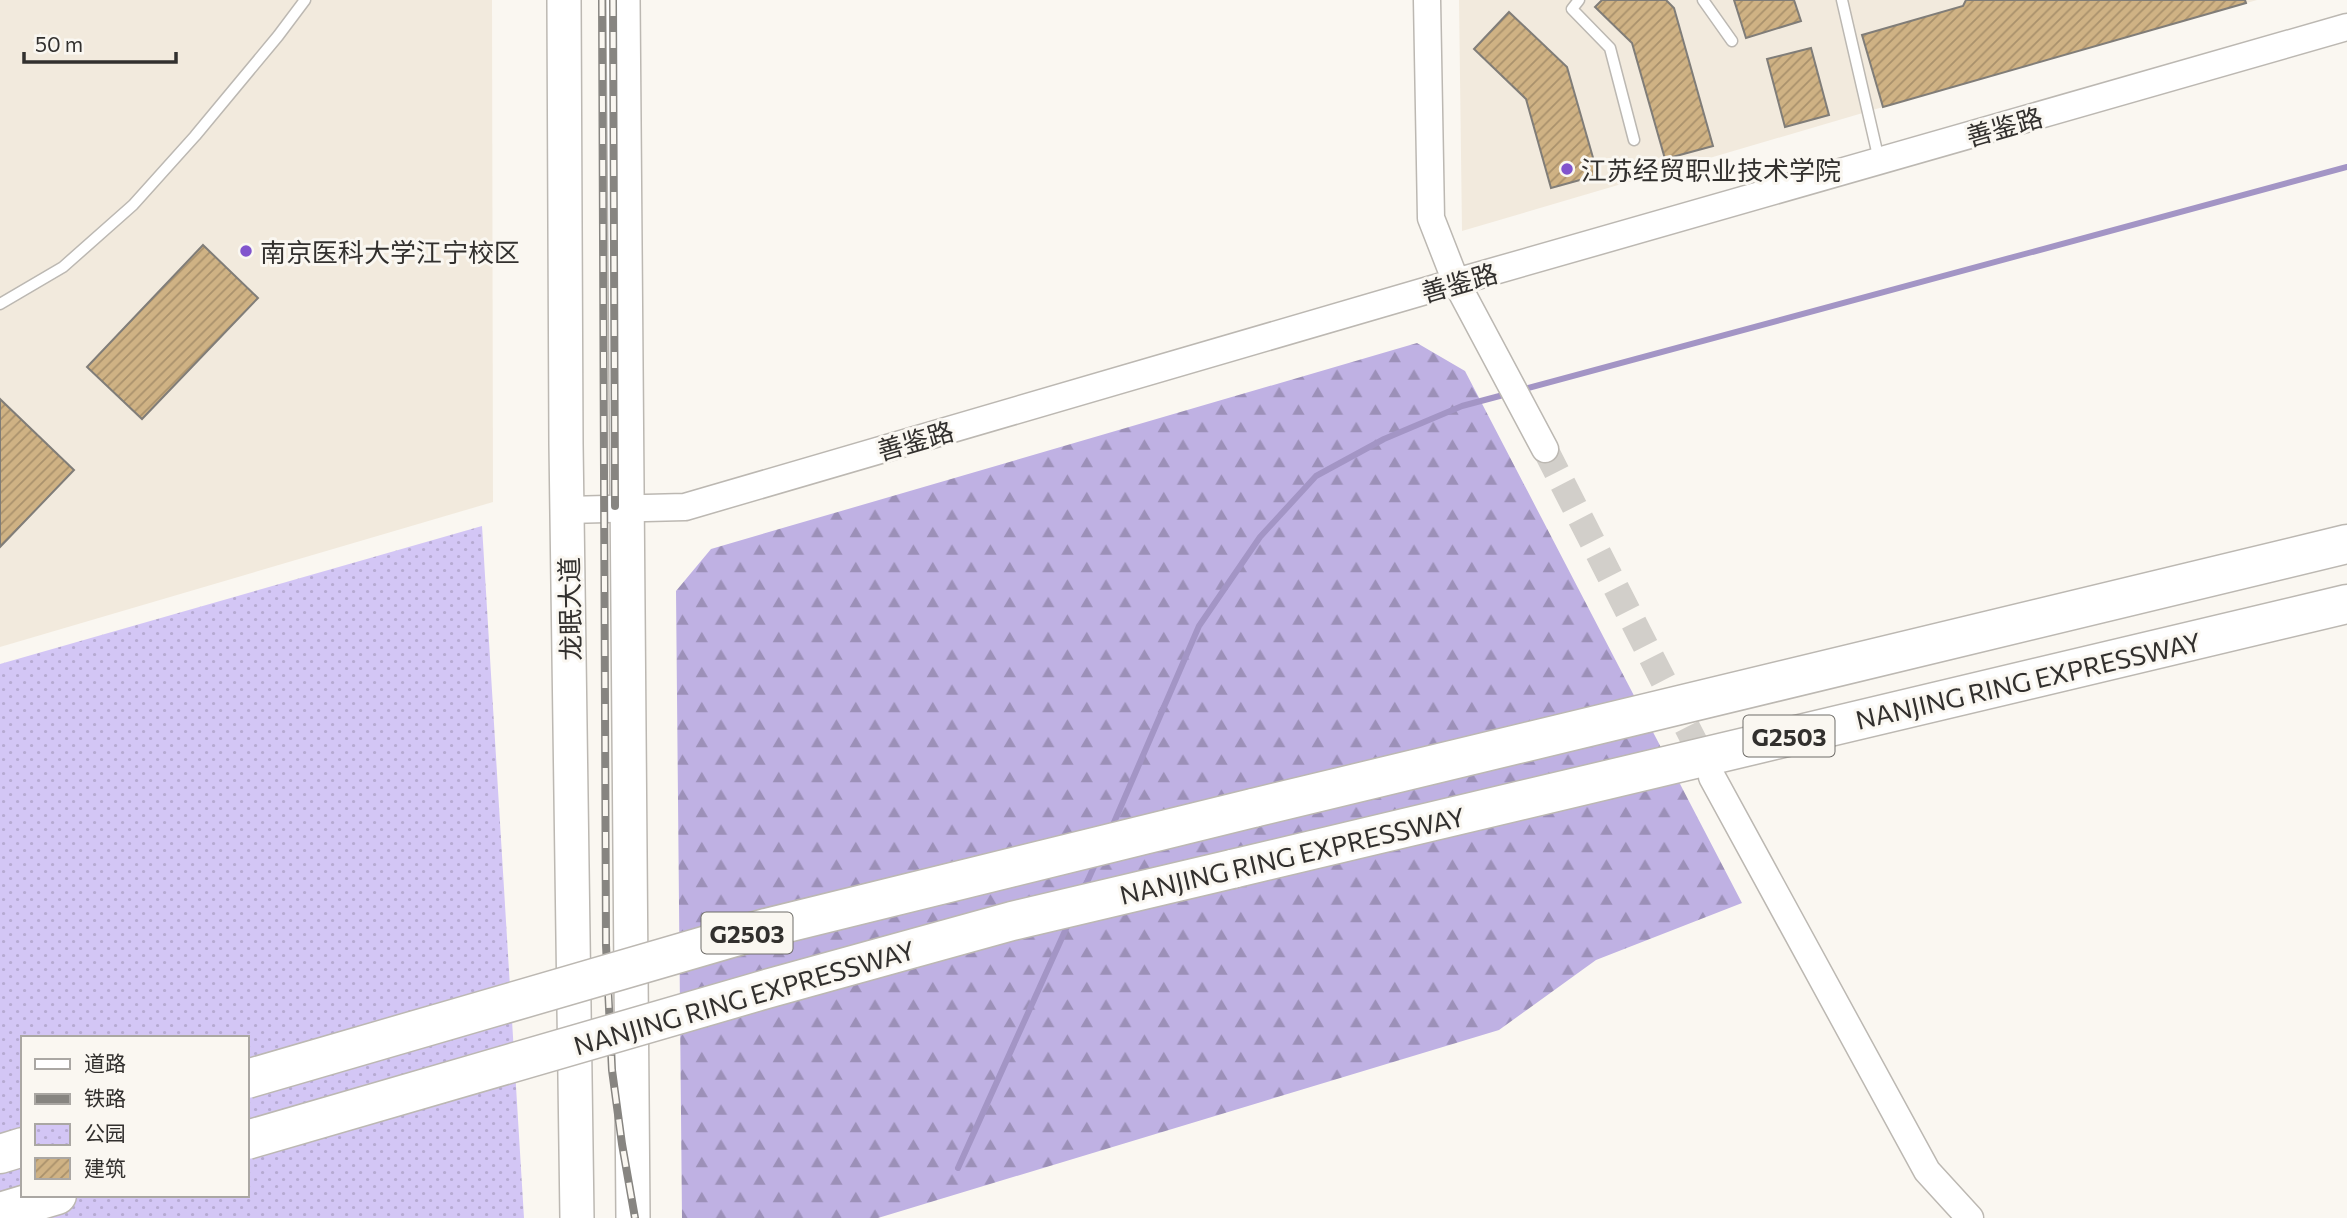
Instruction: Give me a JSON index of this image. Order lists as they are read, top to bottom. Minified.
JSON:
{"streets":{"highway":["NANJING RING EXPRESSWAY","G2503"],"main road":["龙眠大道"],"street":["善鉴路"]},"crossings":[["善鉴路","龙眠大道"]],"places":["江苏经贸职业技术学院","南京医科大学江宁校区"],"legend":["道路","铁路","公园","建筑"],"scale_bar":"50 m"}
